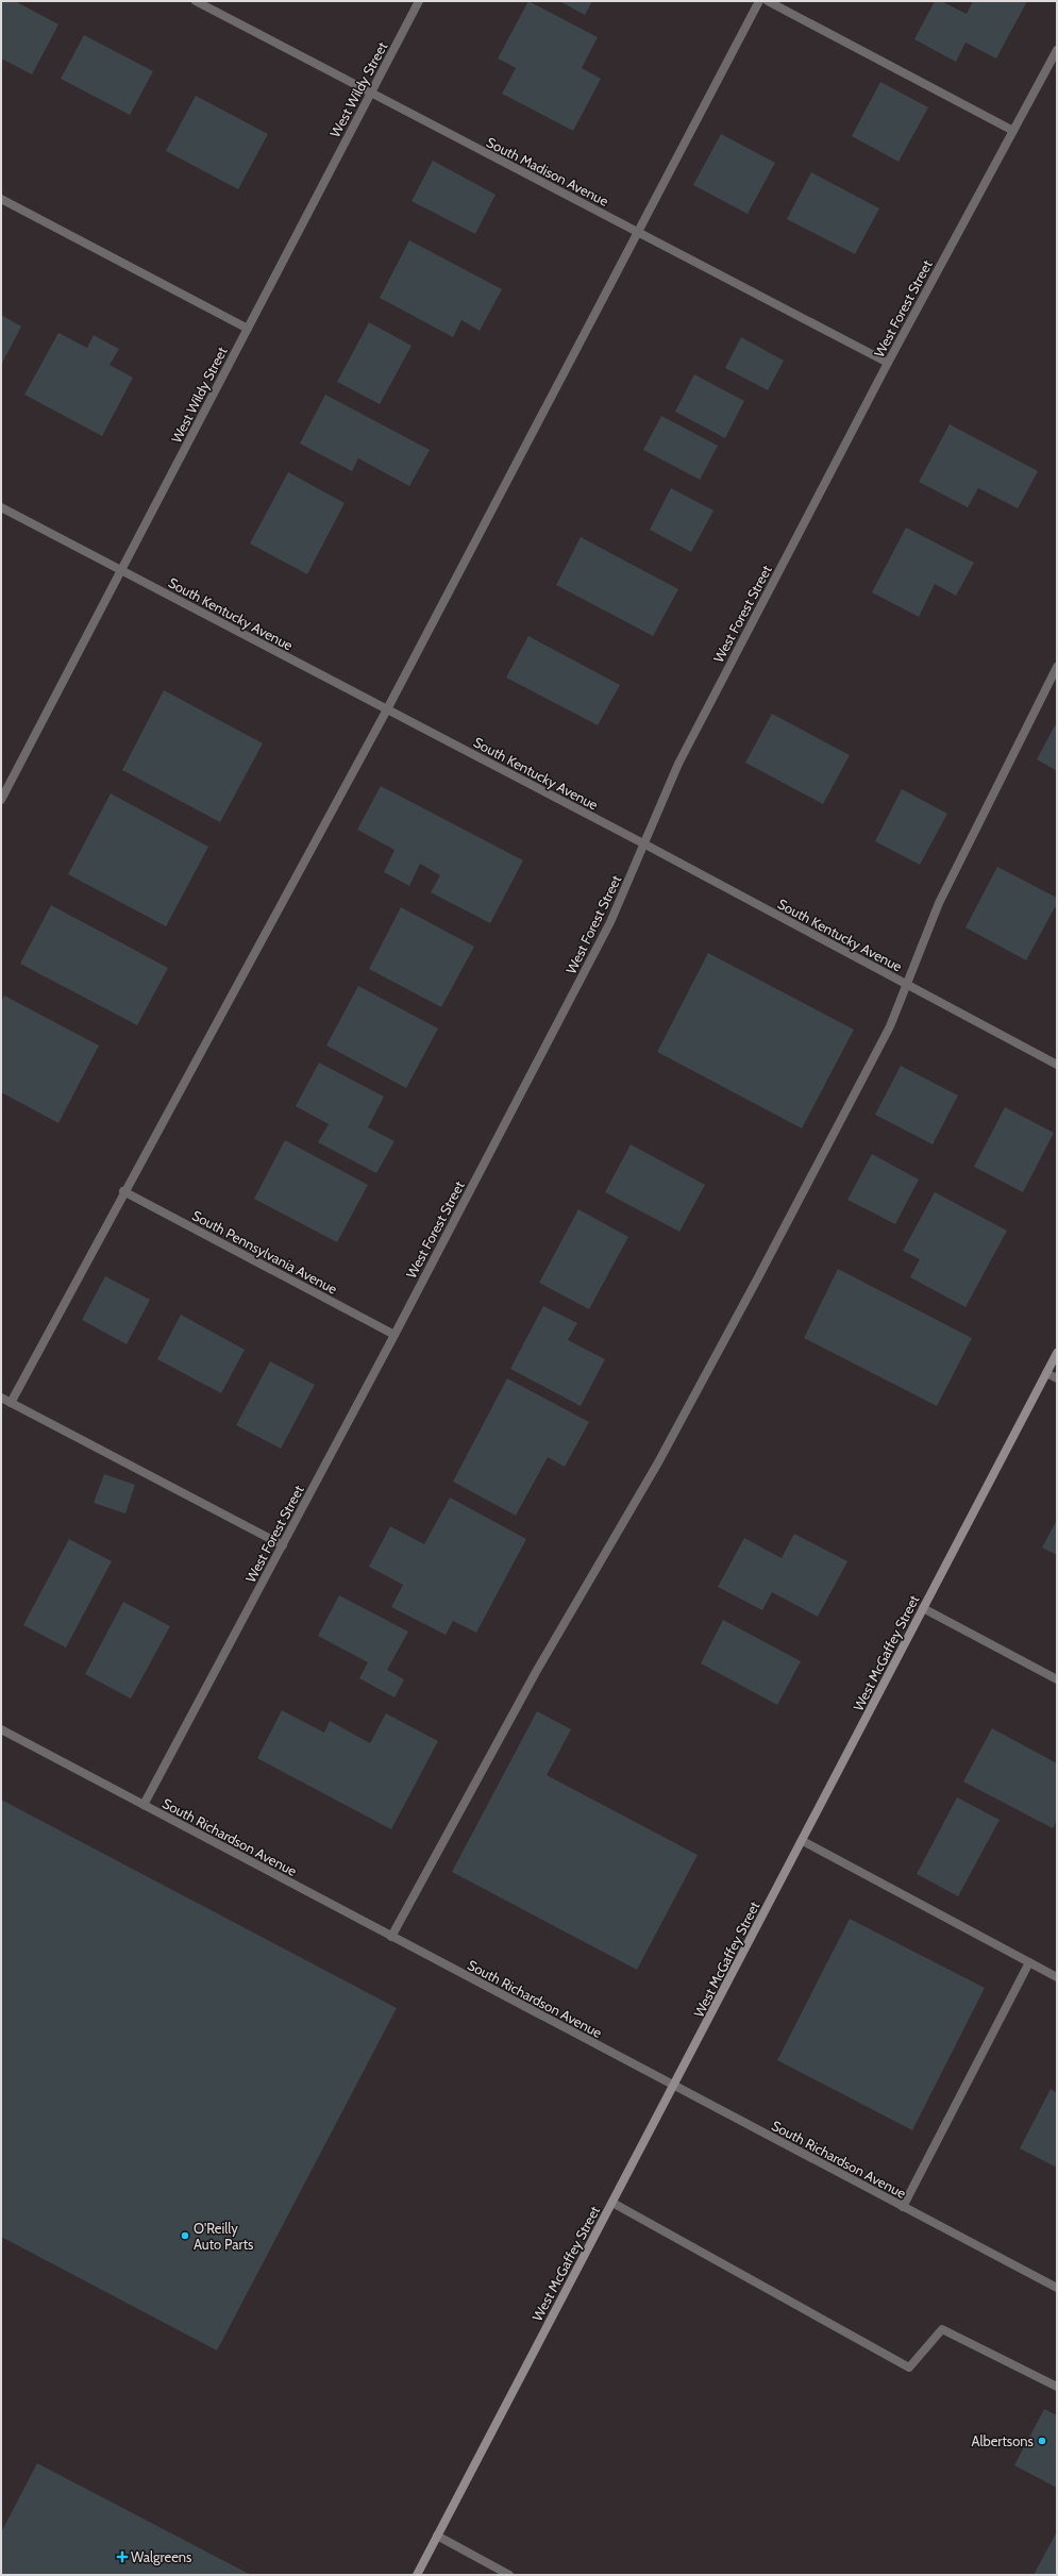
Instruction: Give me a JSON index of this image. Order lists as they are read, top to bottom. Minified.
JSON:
{"streets":{"main road":["West McGaffey Street"],"street":["West Wildy Street","South Madison Avenue","West Forest Street","South Kentucky Avenue","South Pennsylvania Avenue","South Richardson Avenue"]},"crossings":[["West Wildy Street","South Madison Avenue"],["West Wildy Street","South Kentucky Avenue"],["South Madison Avenue","West Forest Street"],["West Forest Street","South Kentucky Avenue"],["West Forest Street","South Pennsylvania Avenue"],["West Forest Street","South Richardson Avenue"],["West McGaffey Street","South Richardson Avenue"]],"places":{"other":["O'Reilly Auto Parts","Albertsons"],"health":["Walgreens"]}}
